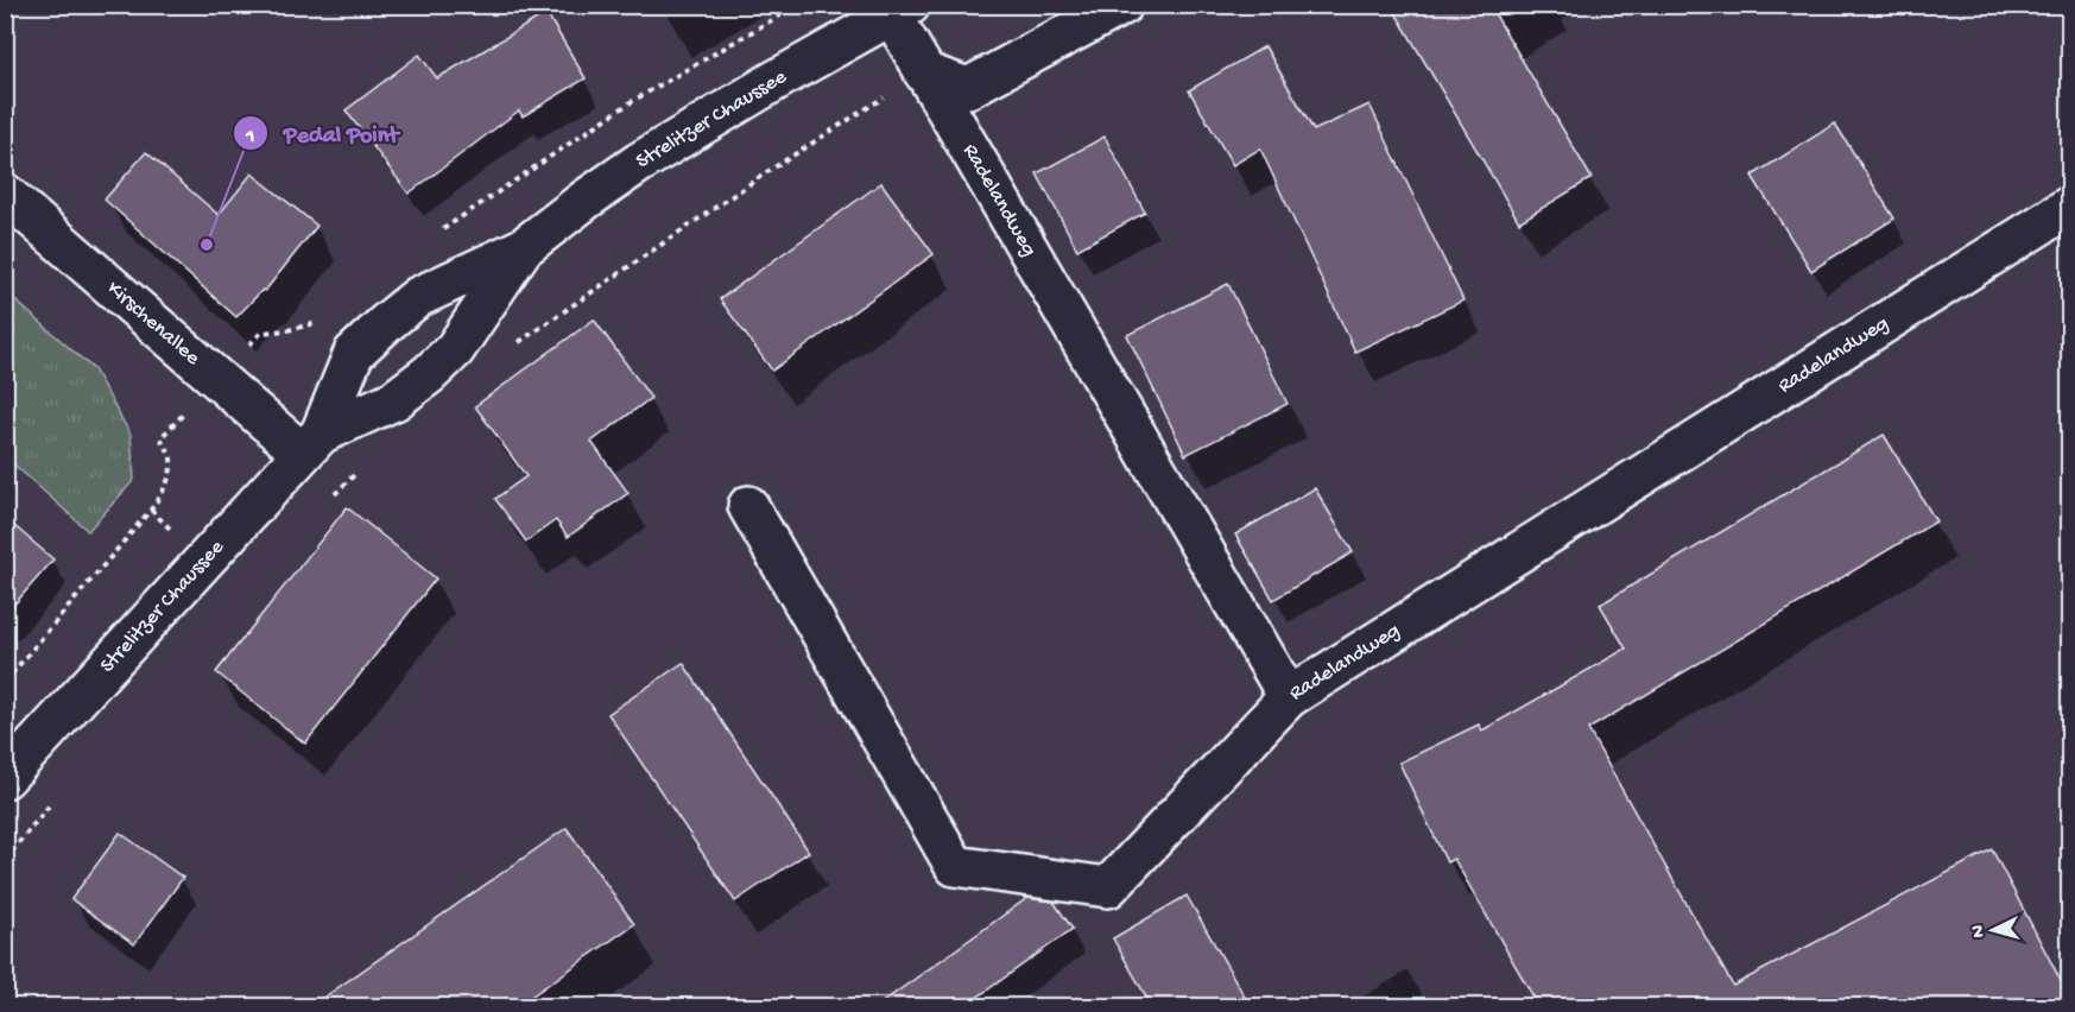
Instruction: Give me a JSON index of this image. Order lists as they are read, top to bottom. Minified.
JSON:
{"streets":{"street":["Strelitzer Chaussee","Radelandweg","Kirschenallee"]},"crossings":[["Strelitzer Chaussee","Radelandweg"],["Strelitzer Chaussee","Kirschenallee"]],"places":["Pedal Point"],"north":"left"}
